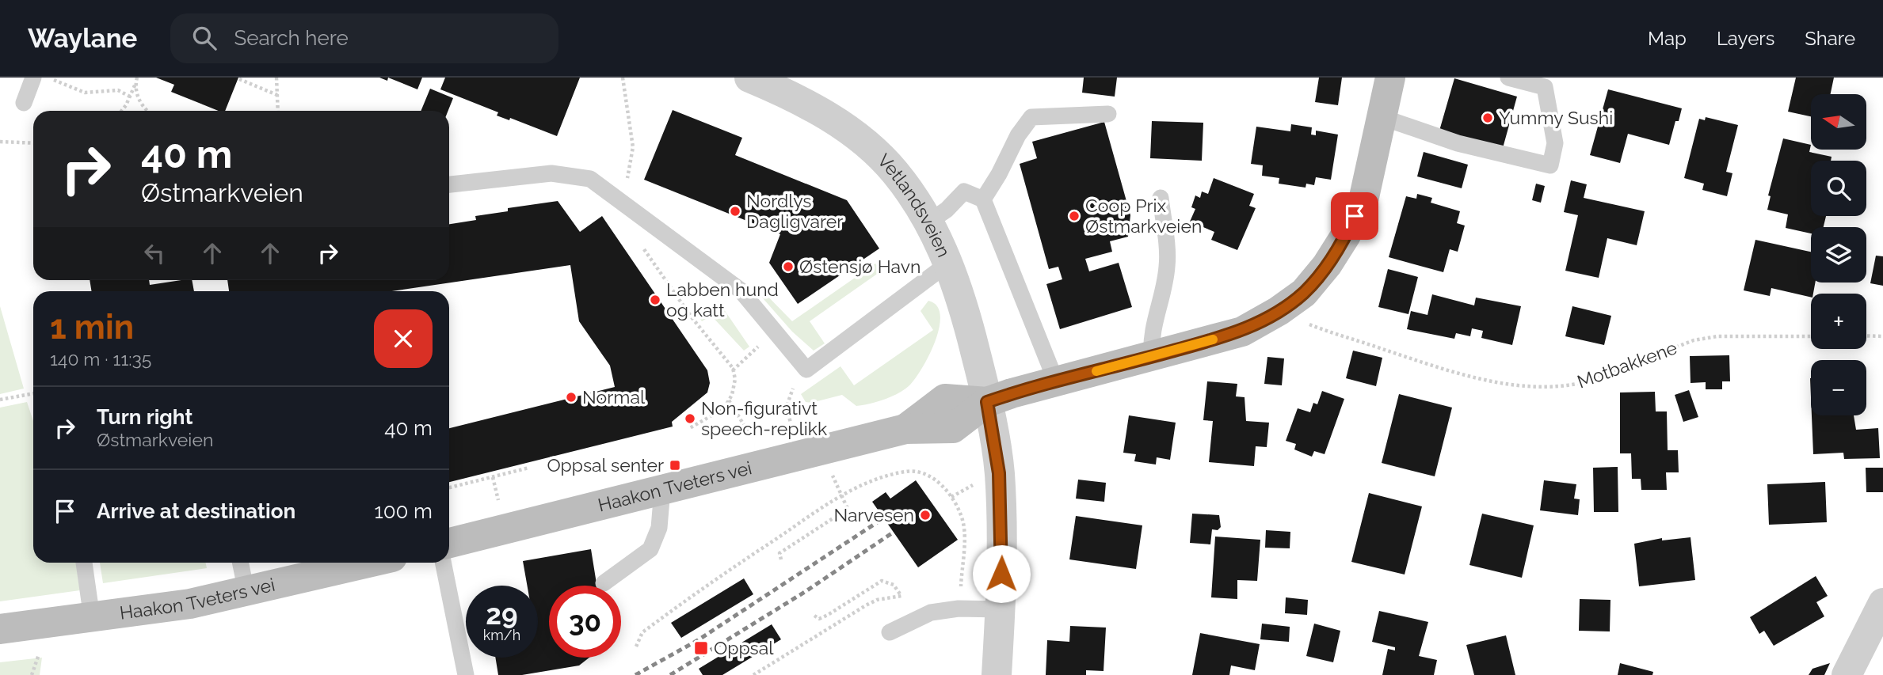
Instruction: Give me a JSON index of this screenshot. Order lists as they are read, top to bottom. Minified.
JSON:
{"streets":{"street":["Vetlandsveien","Haakon Tveters vei"],"path":["Motbakkene"]},"crossings":[["Vetlandsveien","Haakon Tveters vei"]],"places":{"other":["Yummy Sushi","Nordlys Dagligvarer","Coop Prix Østmarkveien","Østensjø Havn","Labben hund og katt","Normal","Non-figurativt speech-replikk","Narvesen"],"transit":["Oppsal senter","Oppsal"]},"north":"left","page":{"header":"Waylane","search":"Search here","nav":["Map","Layers","Share"],"map_buttons":["+","−"],"turn":["40 m","Østmarkveien"],"heading":["1 min","140 m · 11:35"],"list":[{"name":"Turn right","note":"Østmarkveien","value":"40 m"},{"name":"Arrive at destination","value":"100 m"}],"speed":"29 km/h","limit":"30"}}
